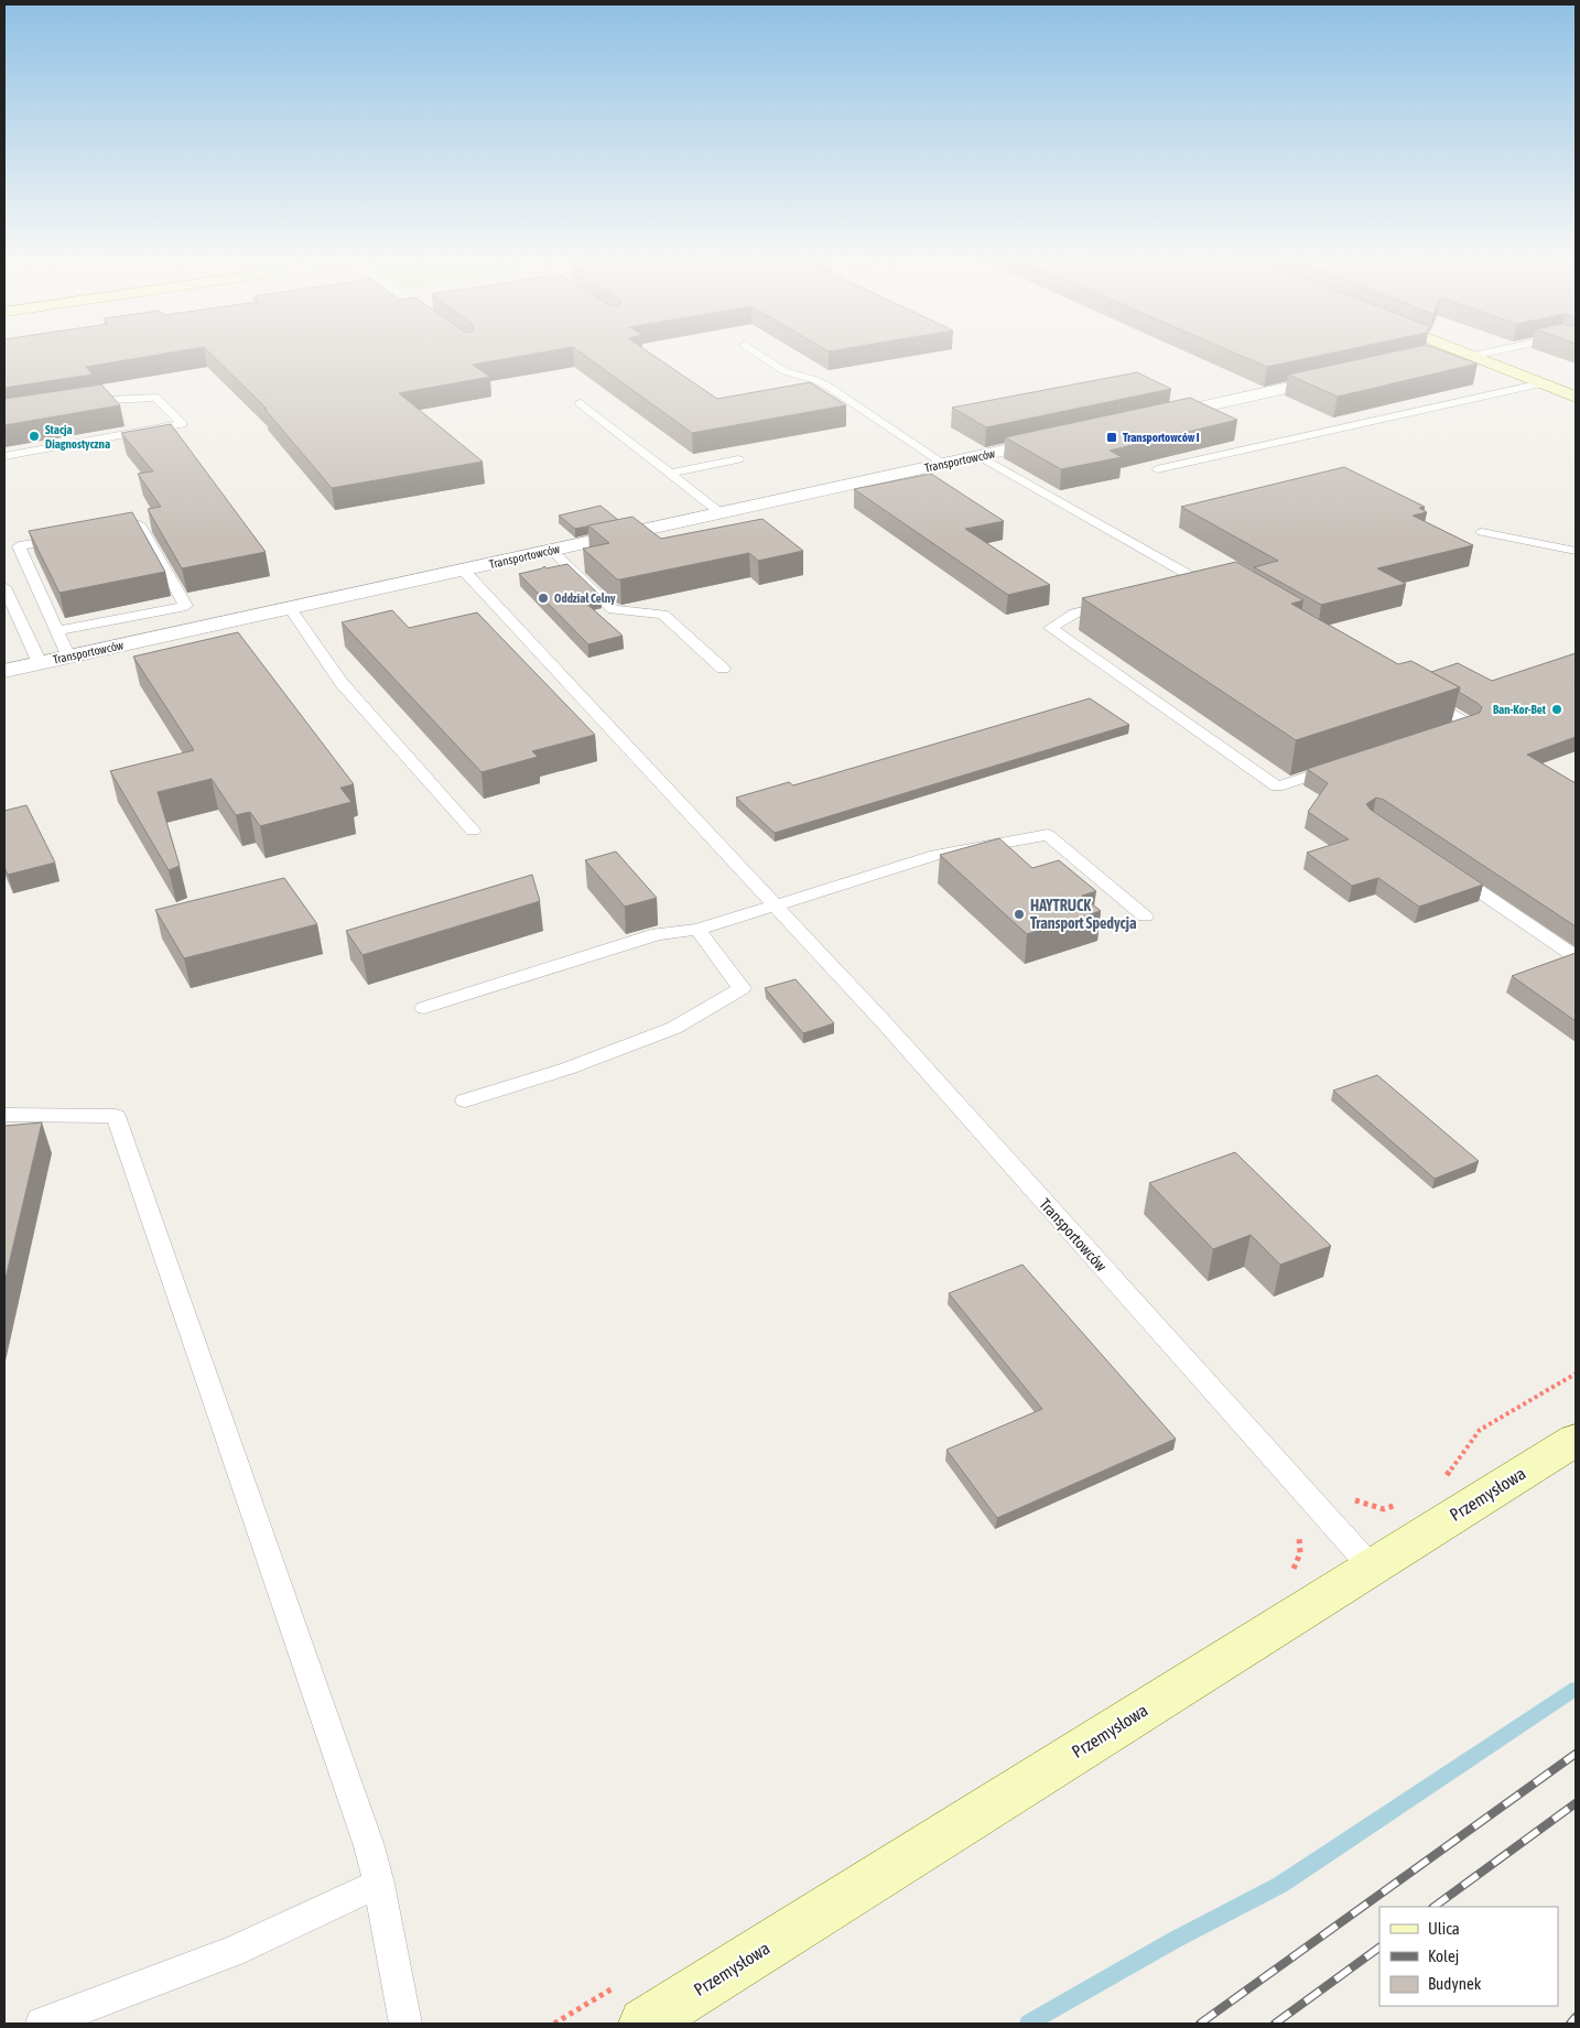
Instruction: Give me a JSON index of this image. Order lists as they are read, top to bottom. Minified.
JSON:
{"streets":{"street":["Transportowców","Przemysłowa"]},"crossings":[["Transportowców","Przemysłowa"]],"places":{"other":["Stacja Diagnostyczna","Oddział Celny","Ban-Kor-Bet","HAYTRUCK Transport Spedycja"],"transit":["Transportowców I"]},"legend":["Ulica","Kolej","Budynek"]}
